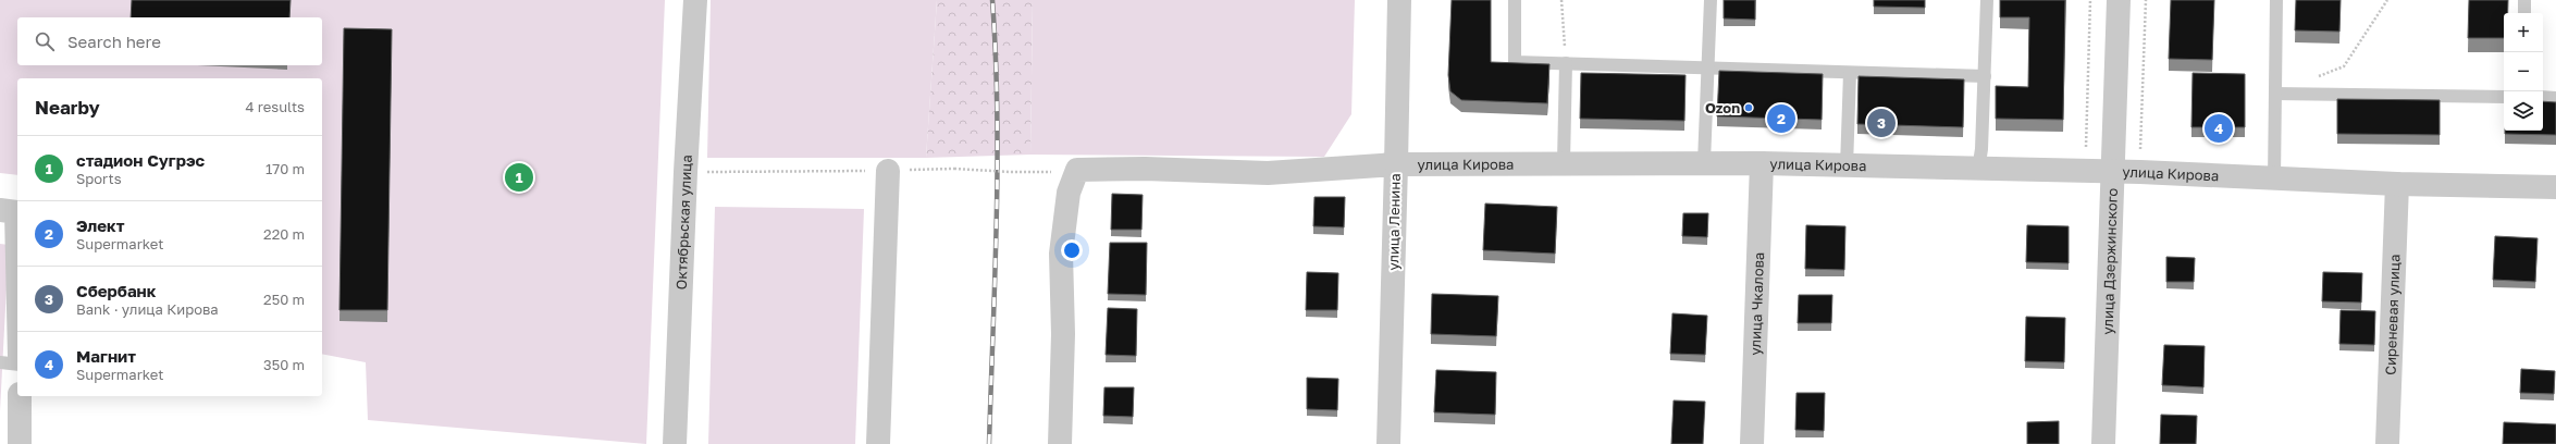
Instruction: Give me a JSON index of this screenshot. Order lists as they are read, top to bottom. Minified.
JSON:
{"streets":{"street":["улица Кирова","Октябрьская улица","улица Ленина","улица Дзержинского","улица Чкалова","Сиреневая улица"]},"crossings":[["улица Кирова","улица Ленина"],["улица Кирова","улица Дзержинского"],["улица Кирова","улица Чкалова"],["улица Кирова","Сиреневая улица"]],"places":["Ozon"],"page":{"map_buttons":["+","−"],"search":"Search here","heading":["Nearby","4 results"],"pins":["2","3","4","1"],"list":[{"mark":"1","name":"стадион Сугрэс","note":"Sports","value":"170 m"},{"mark":"2","name":"Элект","note":"Supermarket","value":"220 m"},{"mark":"3","name":"Сбербанк","note":"Bank · улица Кирова","value":"250 m"},{"mark":"4","name":"Магнит","note":"Supermarket","value":"350 m"}]}}
